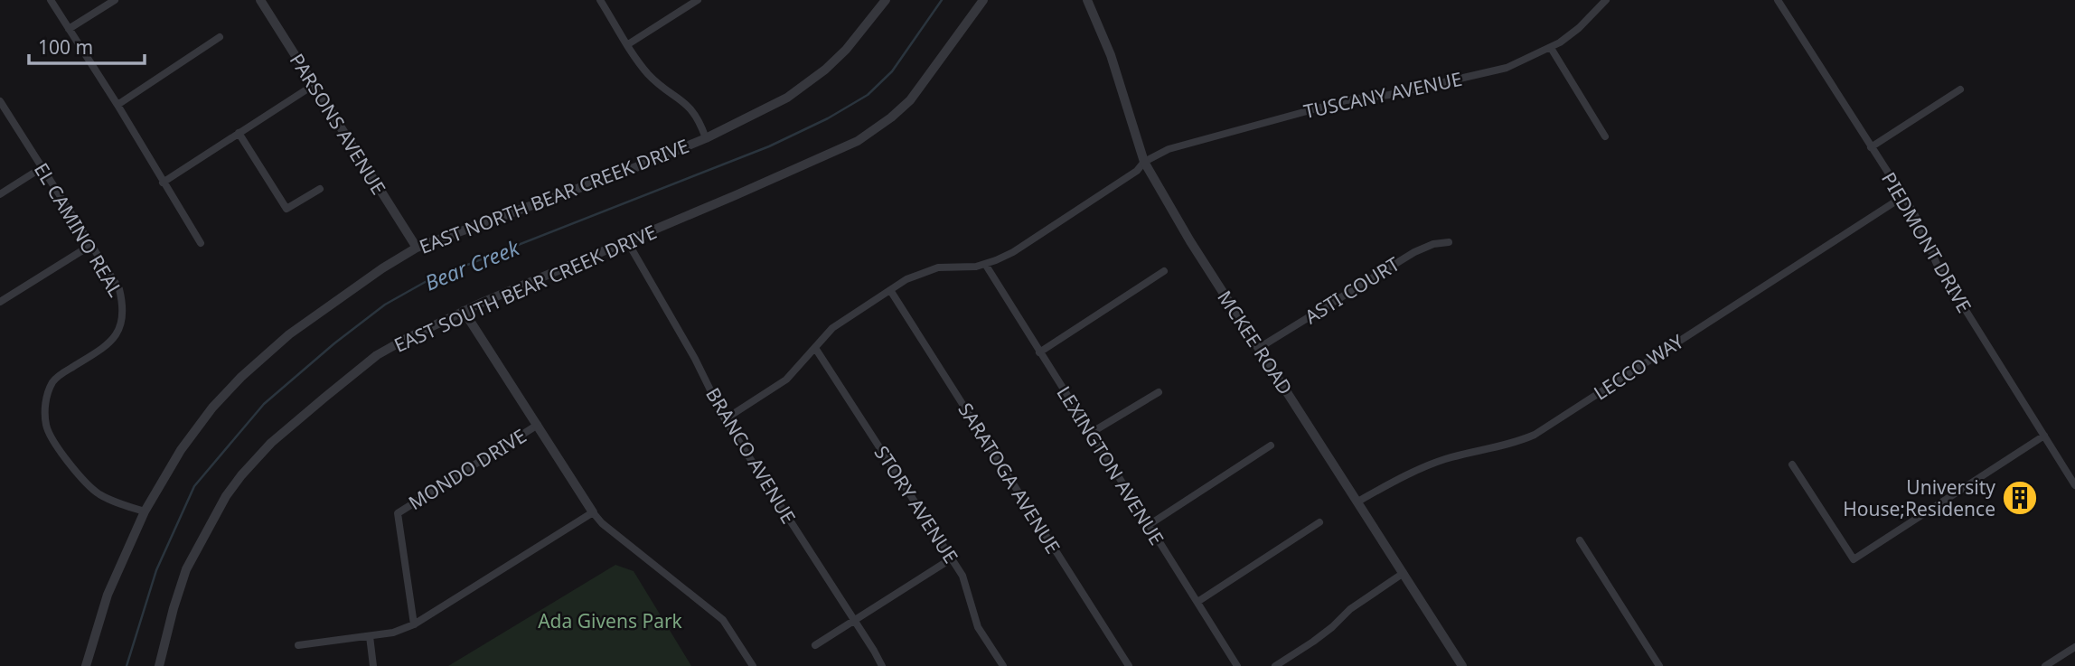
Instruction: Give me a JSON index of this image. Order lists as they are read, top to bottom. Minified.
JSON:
{"streets":{"street":["TUSCANY AVENUE","PARSONS AVENUE","EAST NORTH BEAR CREEK DRIVE","EL CAMINO REAL","PIEDMONT DRIVE","EAST SOUTH BEAR CREEK DRIVE","ASTI COURT","MCKEE ROAD","LECCO WAY","BRANCO AVENUE","LEXINGTON AVENUE","MONDO DRIVE","SARATOGA AVENUE","STORY AVENUE"]},"crossings":[["TUSCANY AVENUE","MCKEE ROAD"],["TUSCANY AVENUE","BRANCO AVENUE"],["TUSCANY AVENUE","LEXINGTON AVENUE"],["TUSCANY AVENUE","SARATOGA AVENUE"],["TUSCANY AVENUE","STORY AVENUE"],["PARSONS AVENUE","EAST NORTH BEAR CREEK DRIVE"],["EAST NORTH BEAR CREEK DRIVE","EL CAMINO REAL"],["PIEDMONT DRIVE","LECCO WAY"],["EAST SOUTH BEAR CREEK DRIVE","BRANCO AVENUE"],["ASTI COURT","MCKEE ROAD"],["MCKEE ROAD","LECCO WAY"]],"water":["Bear Creek"],"parks":["Ada Givens Park"],"places":{"building":["University House;Residence"]},"scale_bar":"100 m"}
